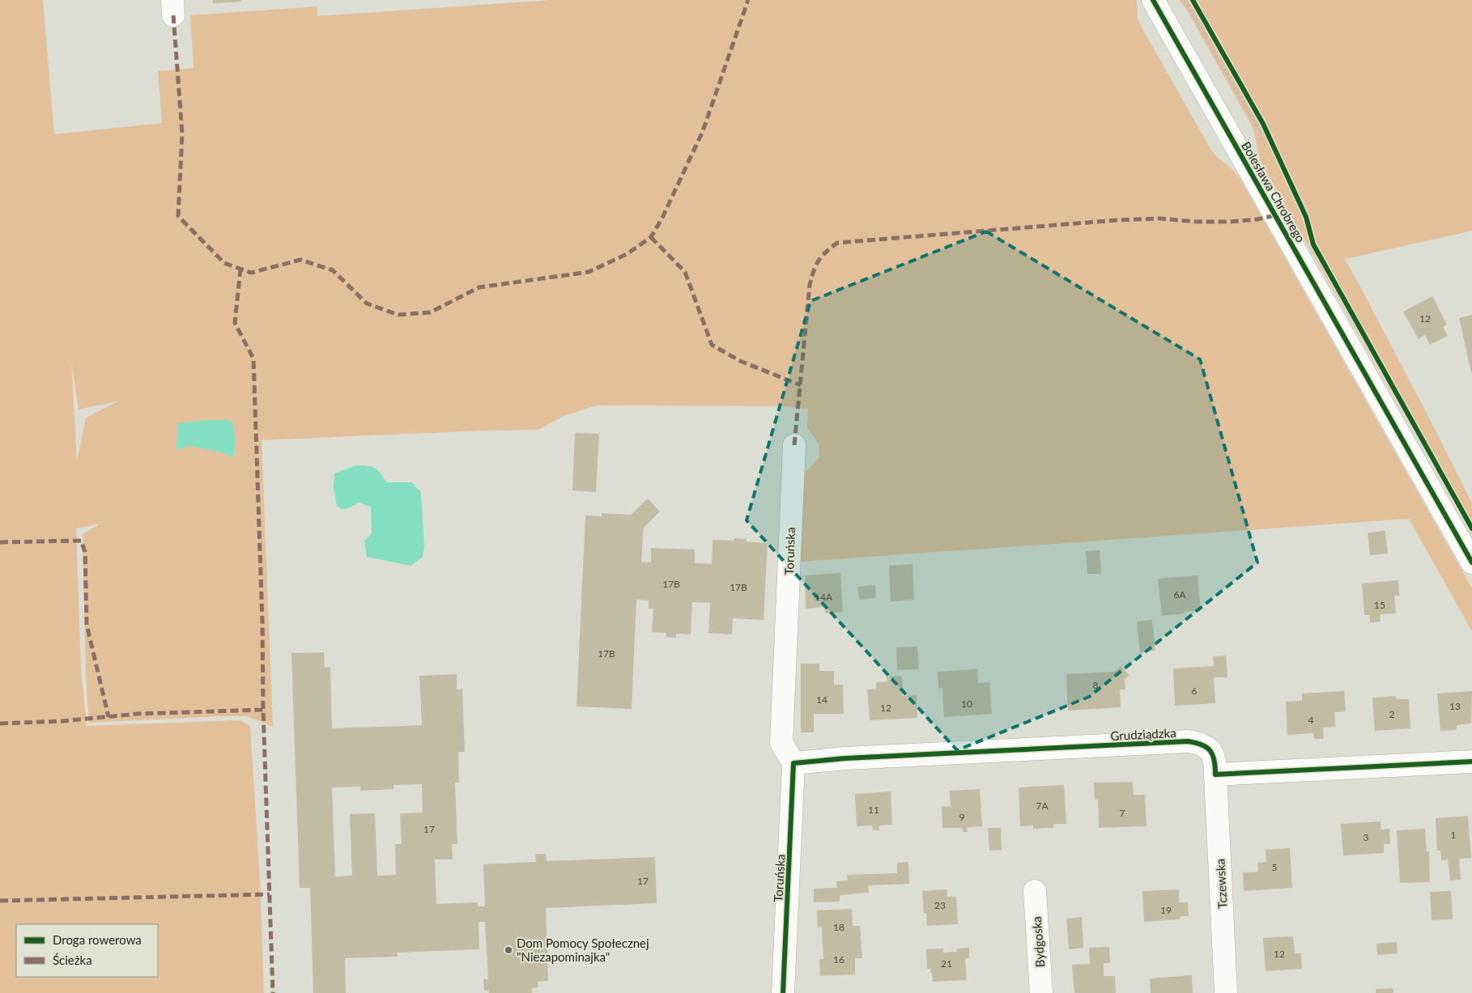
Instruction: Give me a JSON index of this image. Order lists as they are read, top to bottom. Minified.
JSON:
{"streets":{"street":["Bolesława Chrobrego","Toruńska","Grudziądzka","Tczewska","Bydgoska"]},"crossings":[["Toruńska","Grudziądzka"],["Grudziądzka","Tczewska"]],"places":["Dom Pomocy Społecznej \"Niezapominajka\""],"house_numbers":["12","17B","17B","6A","14A","15","17B","8","6","14","10","13","12","2","4","7A","11","7","9","17","1","3","5","17","23","19","18","12","16","21"],"legend":["Droga rowerowa","Ścieżka"]}
